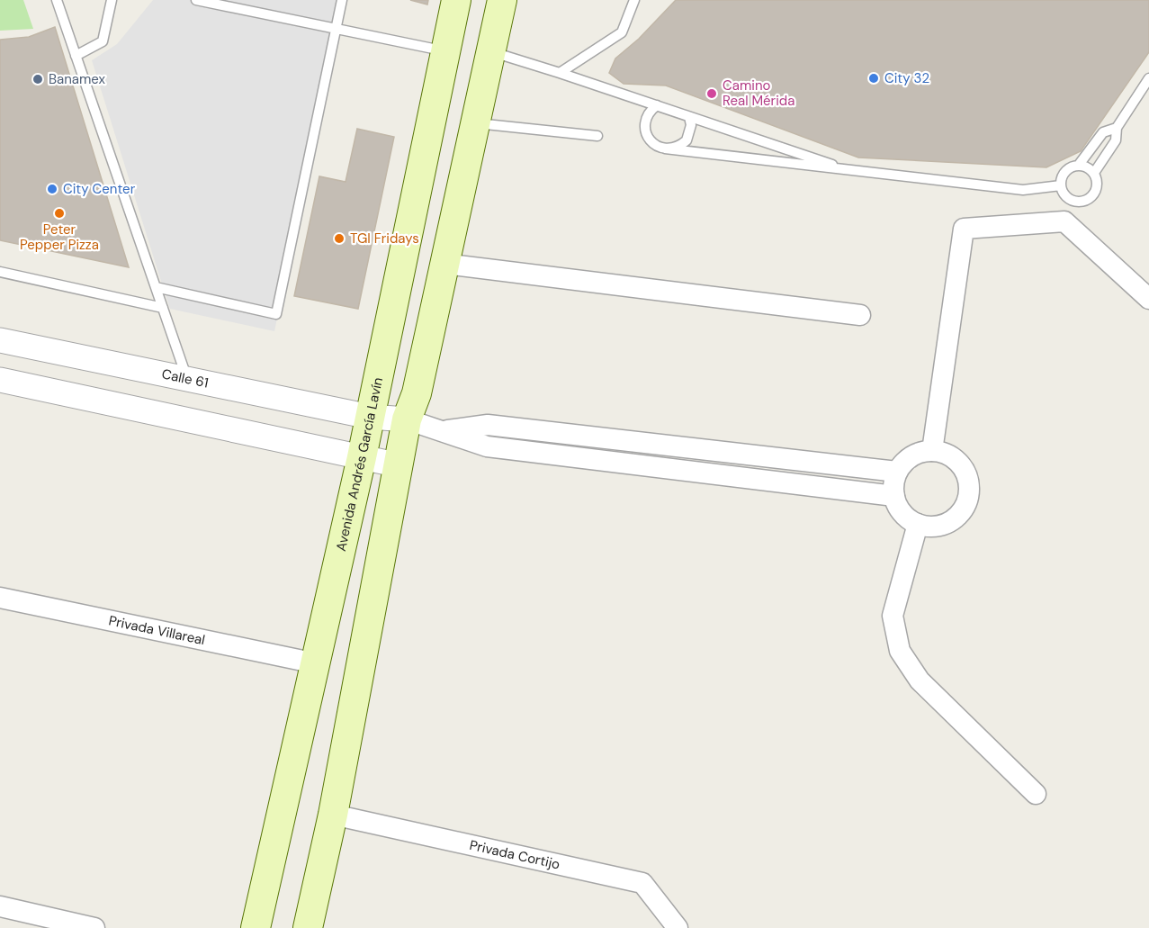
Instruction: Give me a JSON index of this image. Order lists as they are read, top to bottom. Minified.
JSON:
{"streets":{"main road":["Avenida Andrés García Lavín"],"street":["Calle 61","Privada Villareal","Privada Cortijo"]},"crossings":[["Calle 61","Avenida Andrés García Lavín"],["Avenida Andrés García Lavín","Privada Villareal"]],"places":["City 32","Banamex","Camino Real Mérida","City Center","Peter Pepper Pizza","TGI Fridays"]}
